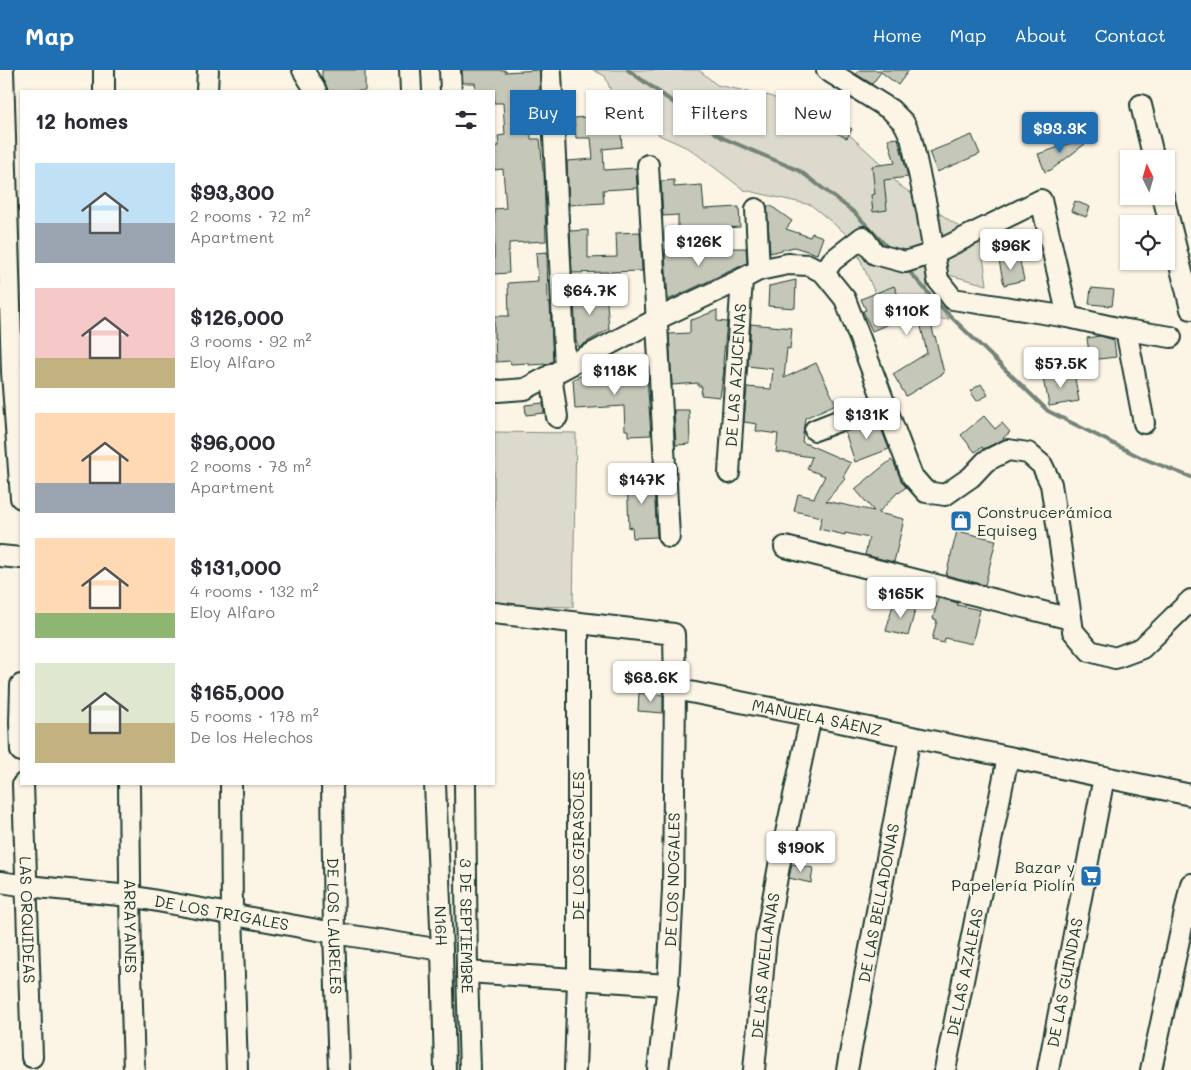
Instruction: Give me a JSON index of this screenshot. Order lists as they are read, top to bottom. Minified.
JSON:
{"streets":{"street":["DE LAS AZUCENAS","MANUELA SÁENZ","DE LOS GIRASOLES","DE LOS NOGALES","DE LAS BELLADONAS","DE LOS TRIGALES","LAS ORQUIDEAS","ARRAYANES","DE LOS LAURELES","N16H","3 DE SEPTIEMBRE","DE LAS AVELLANAS","DE LAS AZALEAS","DE LAS GUINDAS"]},"crossings":[["MANUELA SÁENZ","DE LOS NOGALES"],["MANUELA SÁENZ","DE LAS BELLADONAS"],["MANUELA SÁENZ","DE LAS AVELLANAS"],["MANUELA SÁENZ","DE LAS AZALEAS"],["MANUELA SÁENZ","DE LAS GUINDAS"],["DE LOS TRIGALES","LAS ORQUIDEAS"],["DE LOS TRIGALES","ARRAYANES"],["DE LOS TRIGALES","DE LOS LAURELES"],["DE LOS TRIGALES","N16H"]],"places":{"shop":["Construcerámica Equiseg"],"supermarket":["Bazar y Papelería Piolín"]},"north":"top","page":{"header":"Map","nav":["Home","Map","About","Contact"],"chip":["Buy","Rent","Filters","New"],"heading":"12 homes","price":["$93.3K","$126K","$96K","$64.7K","$110K","$57.5K","$118K","$131K","$147K","$165K","$68.6K","$190K"],"list":[{"name":"$93,300","note":"2 rooms · 72 m² · Apartment"},{"name":"$126,000","note":"3 rooms · 92 m² · Eloy Alfaro"},{"name":"$96,000","note":"2 rooms · 78 m² · Apartment"},{"name":"$131,000","note":"4 rooms · 132 m² · Eloy Alfaro"},{"name":"$165,000","note":"5 rooms · 178 m² · De los Helechos"}]}}
